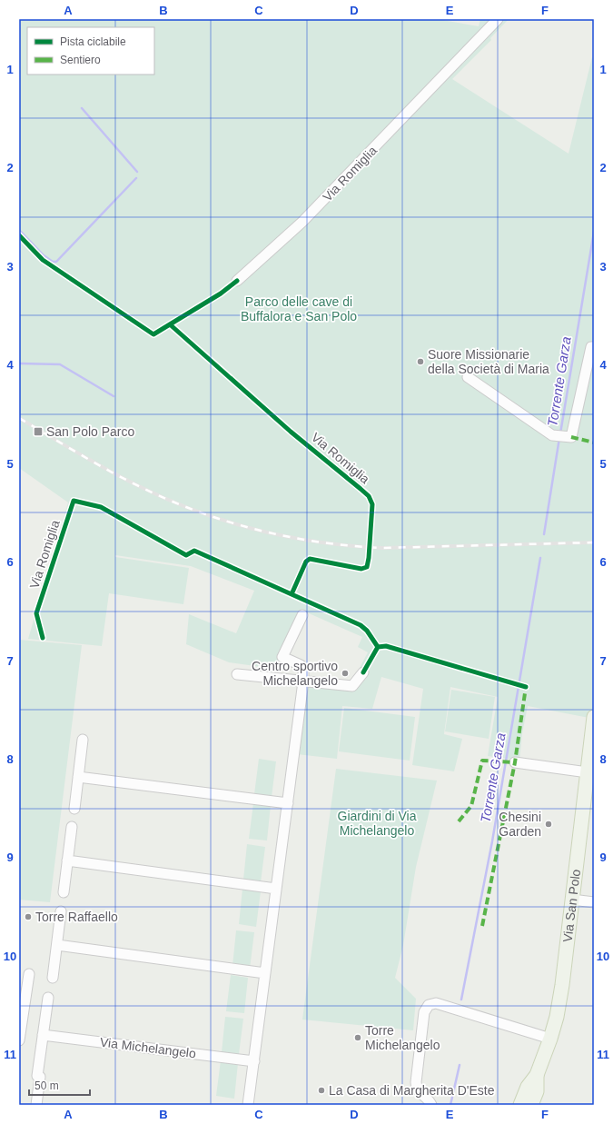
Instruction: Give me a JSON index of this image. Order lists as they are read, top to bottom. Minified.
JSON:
{"streets":{"main road":["Via San Polo"],"street":["Via Romiglia","Via Michelangelo"]},"water":["Torrente Garza"],"parks":["Parco delle cave di Buffalora e San Polo","Giardini di Via Michelangelo"],"places":{"other":["Suore Missionarie della Società di Maria","Centro sportivo Michelangelo","Chesini Garden","Torre Raffaello","Torre Michelangelo","La Casa di Margherita D'Este"],"transit":["San Polo Parco"]},"legend":["Pista ciclabile","Sentiero"],"scale_bar":"50 m","grid":{"columns":["A","B","C","D","E","F"],"rows":["1","2","3","4","5","6","7","8","9","10","11"]}}
